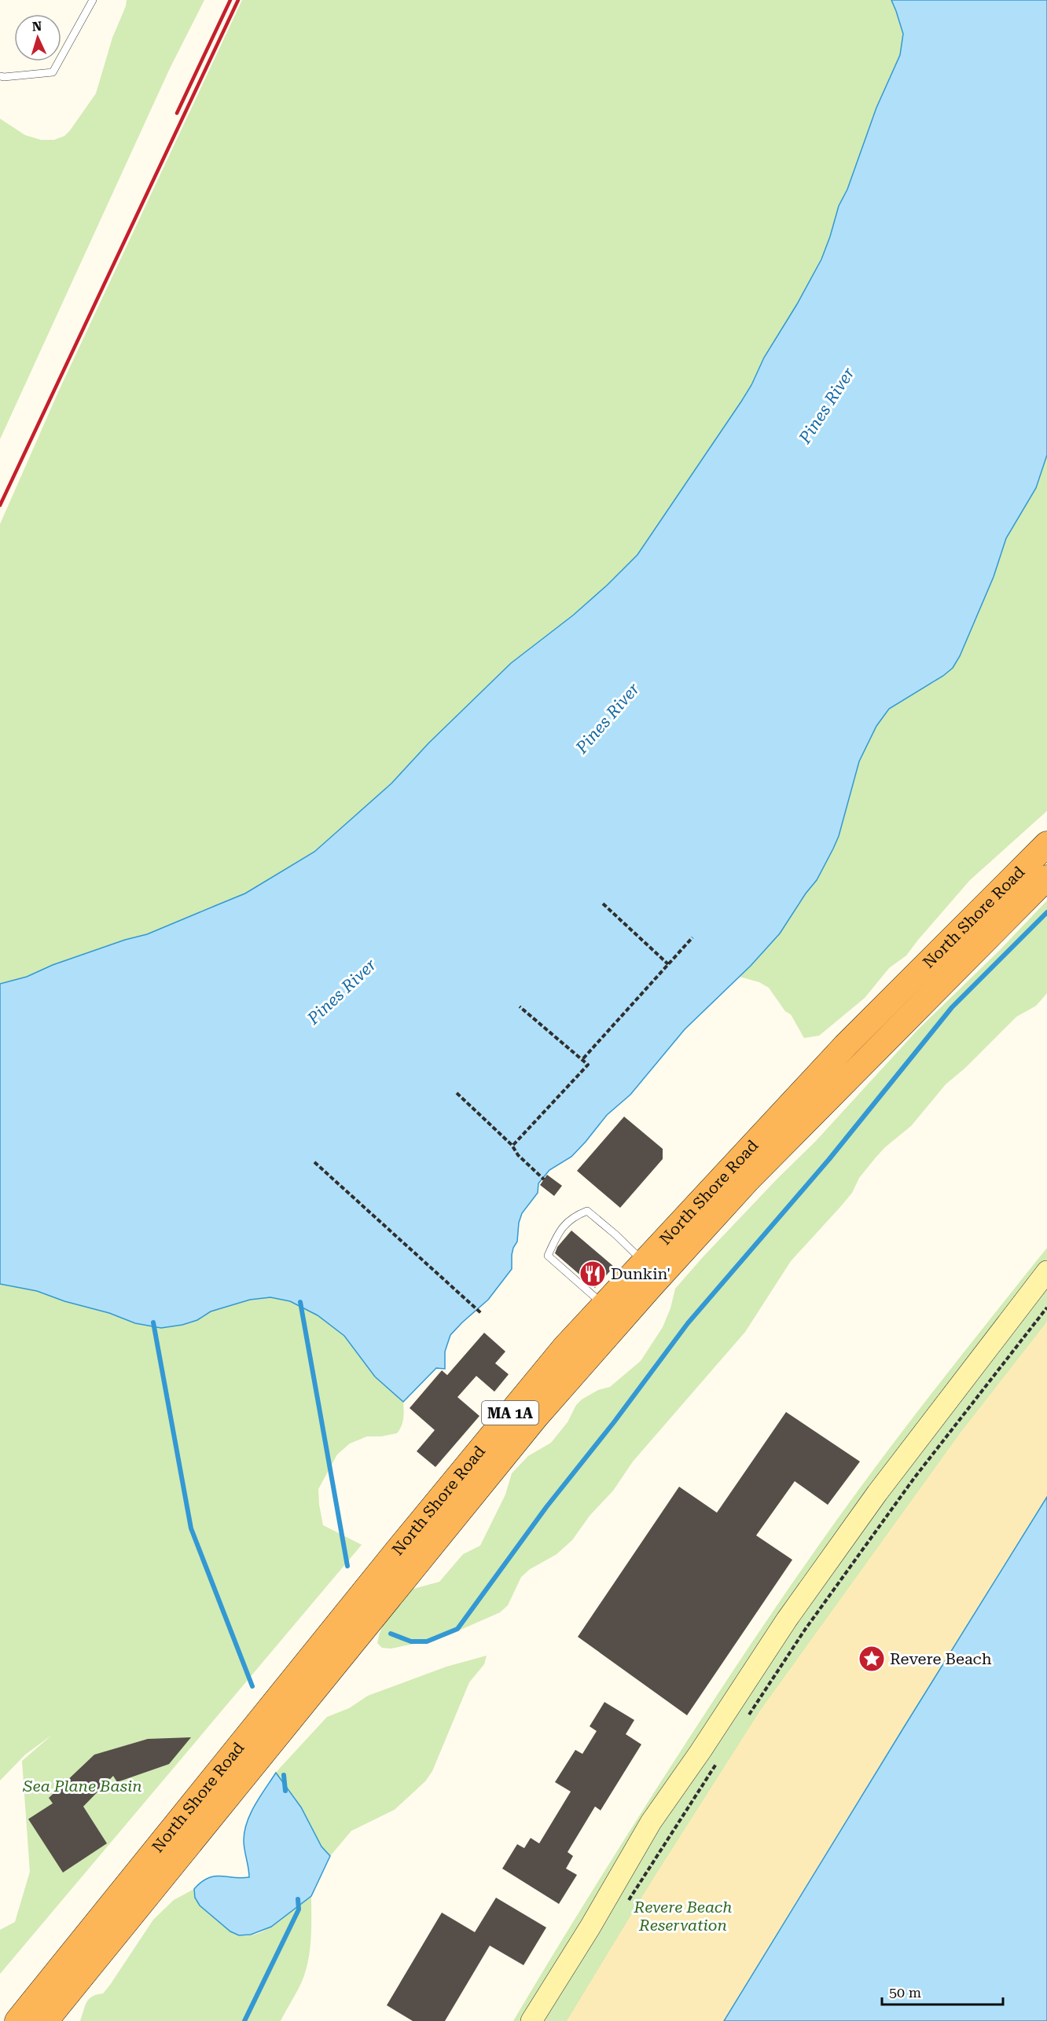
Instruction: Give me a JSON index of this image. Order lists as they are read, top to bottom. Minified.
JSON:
{"streets":{"highway":["North Shore Road","MA 1A"]},"water":["Pines River"],"parks":["Sea Plane Basin","Revere Beach Reservation"],"places":{"restaurant":["Dunkin'"],"place":["Revere Beach"]},"scale_bar":"50 m","north":"top"}
